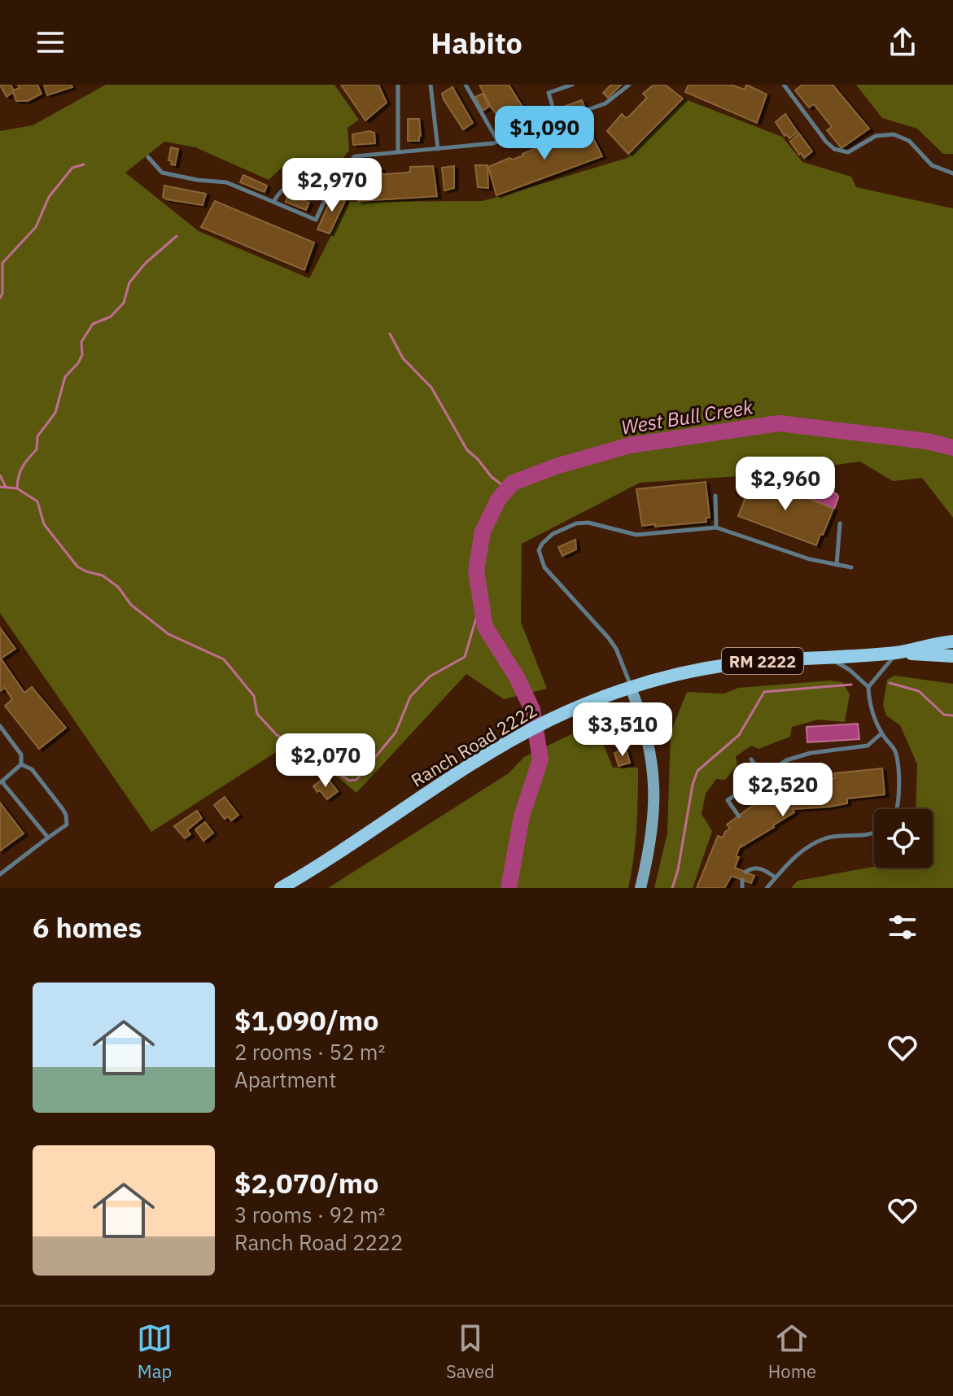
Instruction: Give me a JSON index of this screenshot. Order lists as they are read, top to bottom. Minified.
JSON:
{"streets":{"main road":["RM 2222","Ranch Road 2222"]},"water":["West Bull Creek"],"page":{"header":"Habito","price":["$1,090","$2,970","$2,960","$3,510","$2,070","$2,520"],"heading":"6 homes","list":[{"name":"$1,090/mo","note":"2 rooms · 52 m² · Apartment"},{"name":"$2,070/mo","note":"3 rooms · 92 m² · Ranch Road 2222"}],"tabs":["Map","Saved","Home"]}}
